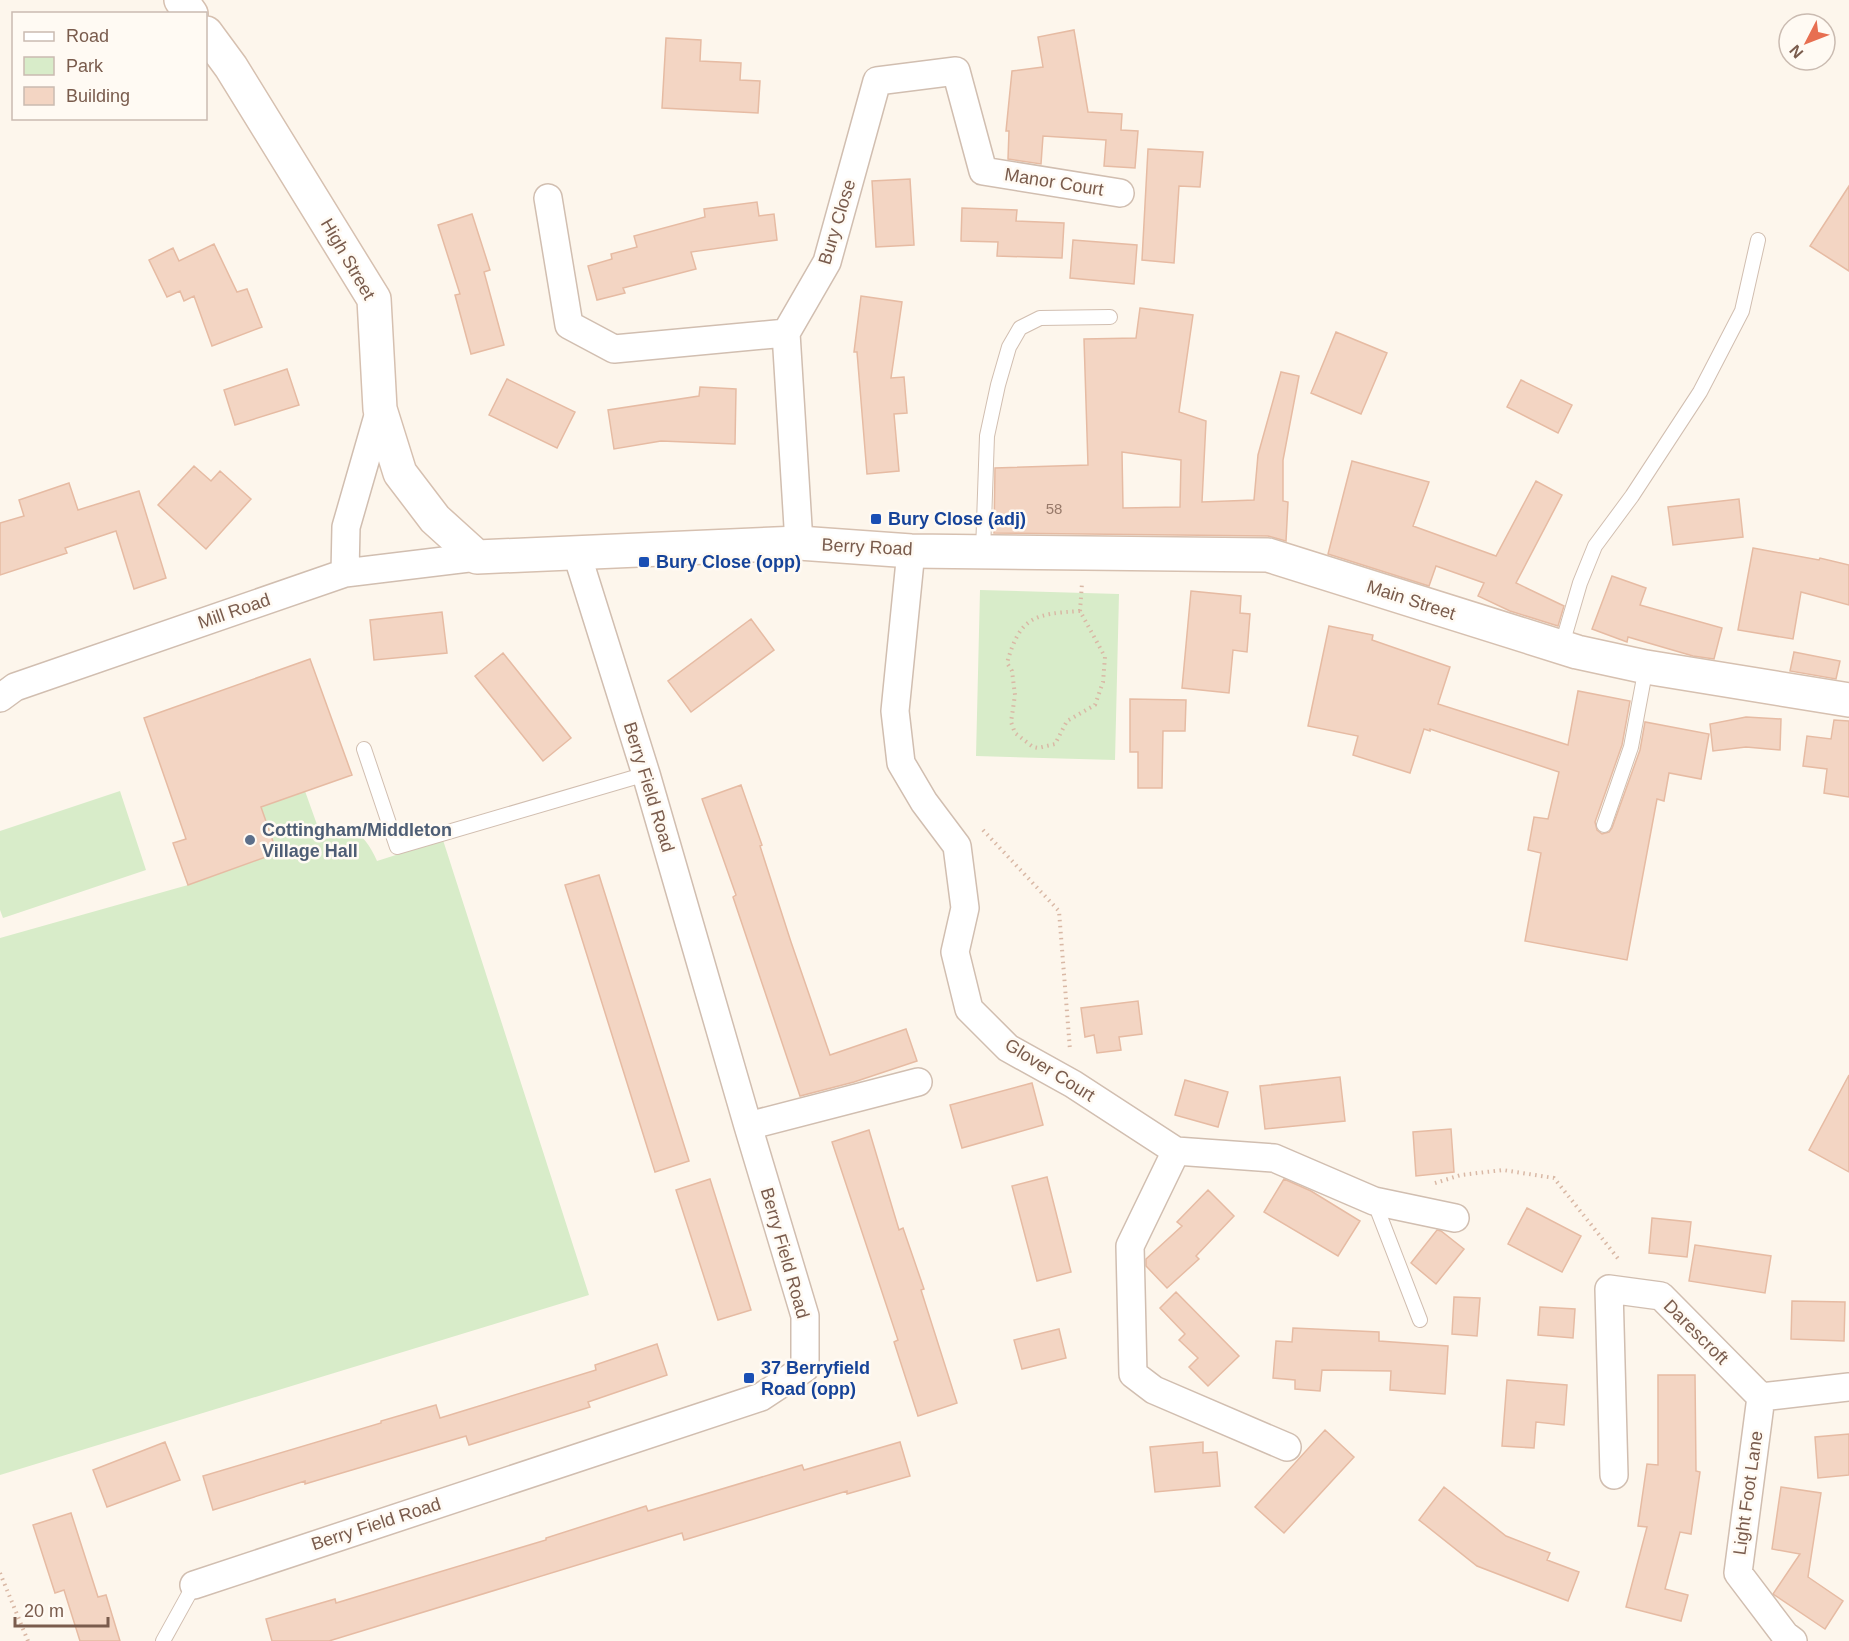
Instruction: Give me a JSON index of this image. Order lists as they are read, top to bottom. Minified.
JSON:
{"streets":{"main road":["High Street","Berry Road","Main Street"],"street":["Manor Court","Bury Close","Mill Road","Berry Field Road","Glover Court","Darescroft","Light Foot Lane"]},"crossings":[["Manor Court","Bury Close"],["High Street","Berry Road"],["High Street","Mill Road"],["Berry Road","Main Street"],["Berry Road","Mill Road"],["Berry Road","Berry Field Road"],["Berry Road","Glover Court"],["Darescroft","Light Foot Lane"]],"places":{"transit":["Bury Close (adj)","Bury Close (opp)","37 Berryfield Road (opp)"],"other":["Cottingham/Middleton Village Hall"]},"house_numbers":["58"],"legend":["Road","Park","Building"],"scale_bar":"20 m","north":"bottom left"}
